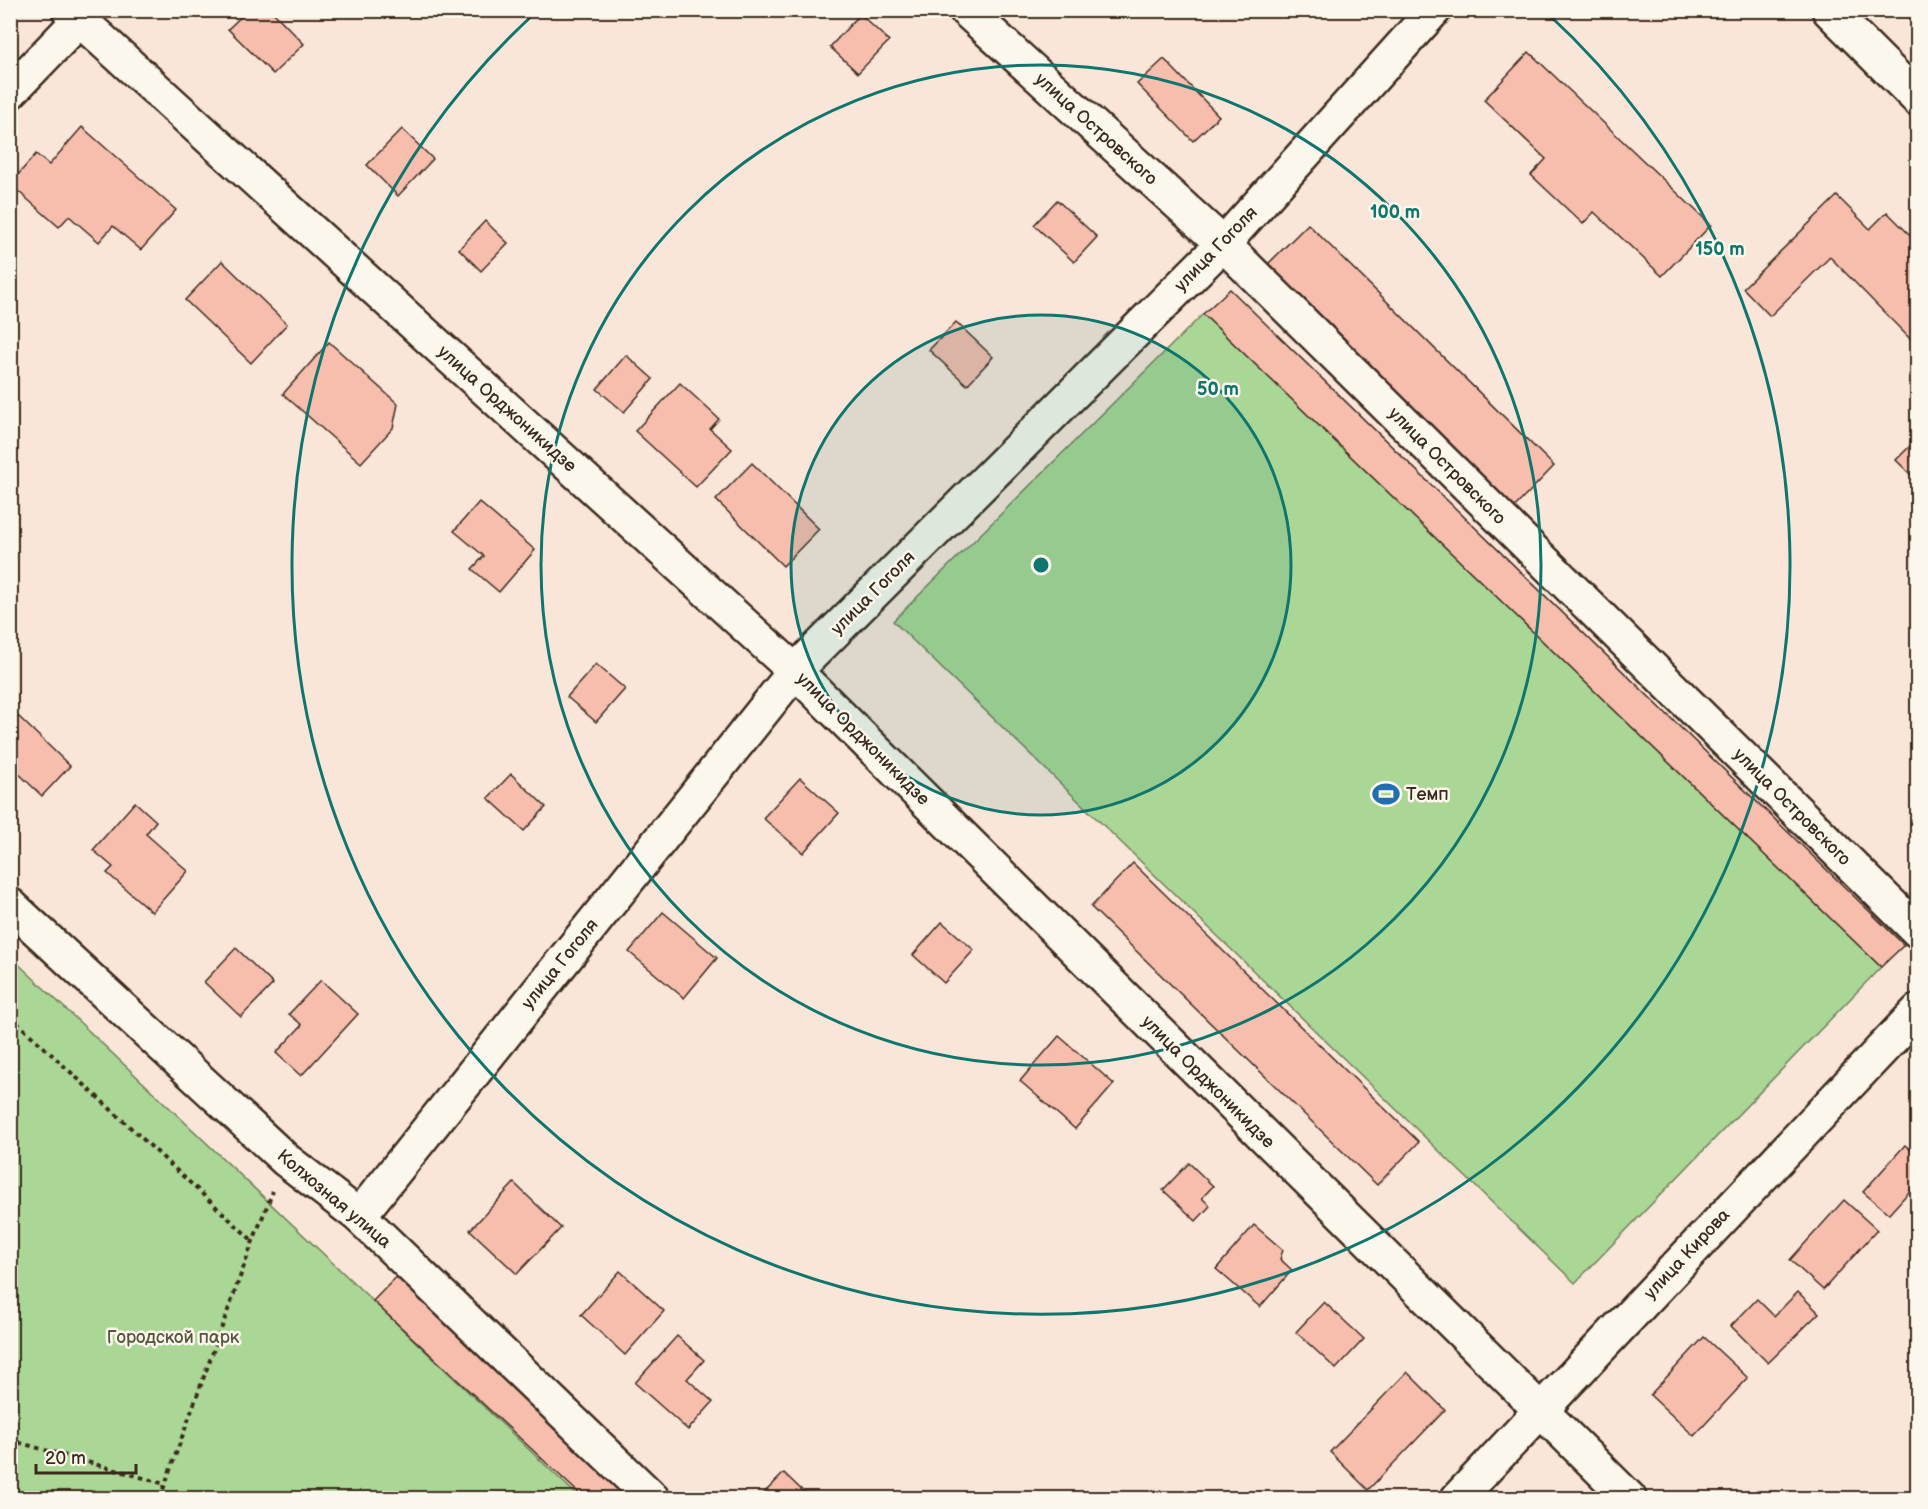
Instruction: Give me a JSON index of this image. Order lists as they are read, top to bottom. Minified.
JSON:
{"streets":{"street":["улица Островского","улица Гоголя","улица Орджоникидзе","Колхозная улица","улица Кирова"]},"crossings":[["улица Островского","улица Гоголя"],["улица Гоголя","улица Орджоникидзе"],["улица Гоголя","Колхозная улица"],["улица Орджоникидзе","улица Кирова"]],"parks":["Городской парк"],"places":{"sports":["Темп"]},"scale_bar":"20 m","rings":["100 m","150 m","50 m"]}
